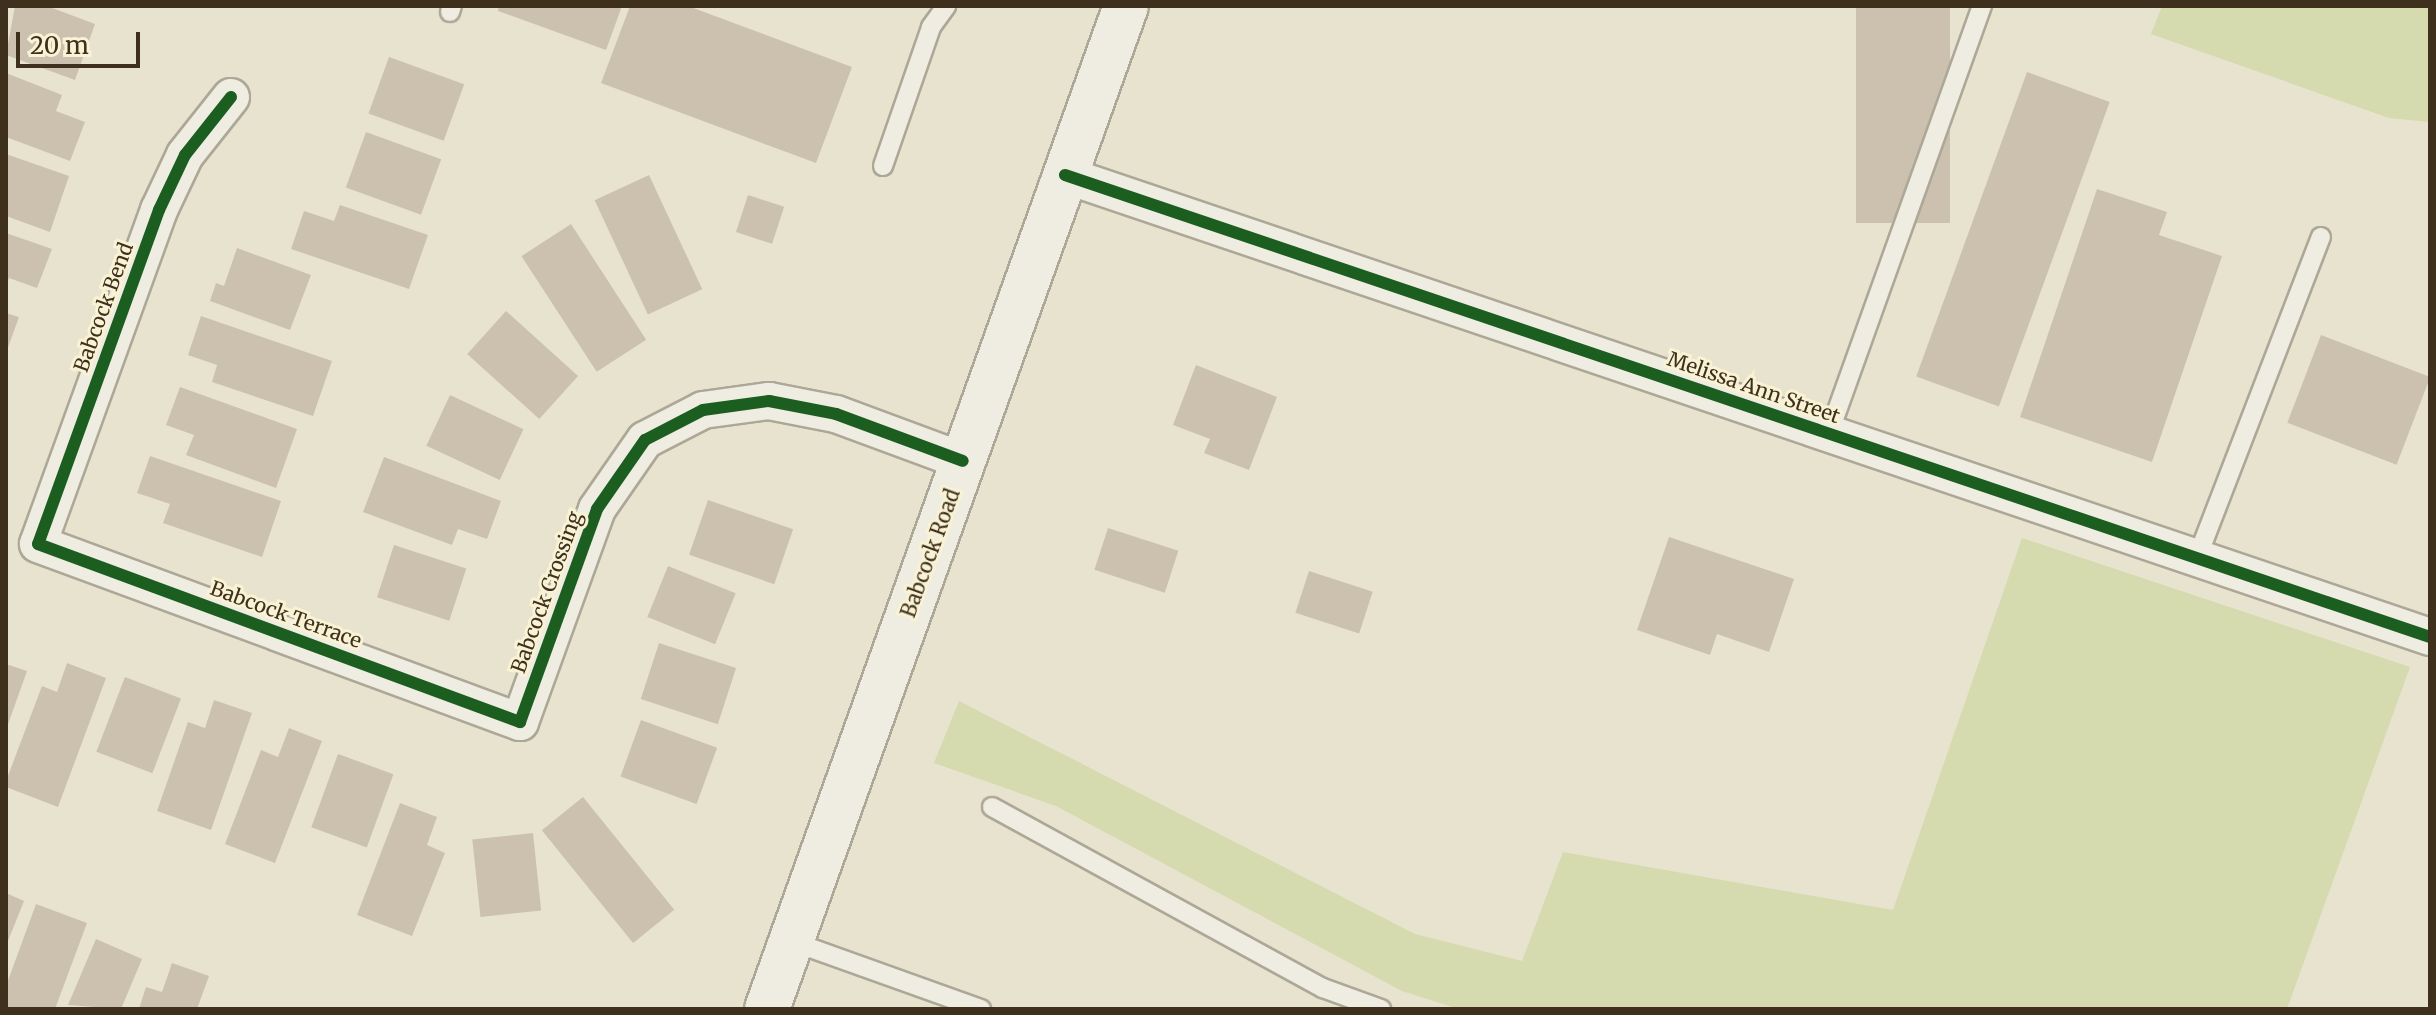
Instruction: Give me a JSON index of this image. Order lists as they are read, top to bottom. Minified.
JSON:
{"streets":{"main road":["Babcock Road"],"street":["Babcock Bend","Melissa Ann Street","Babcock Crossing","Babcock Terrace"]},"crossings":[["Babcock Bend","Babcock Terrace"],["Melissa Ann Street","Babcock Road"],["Babcock Road","Babcock Crossing"],["Babcock Crossing","Babcock Terrace"]],"scale_bar":"20 m"}
